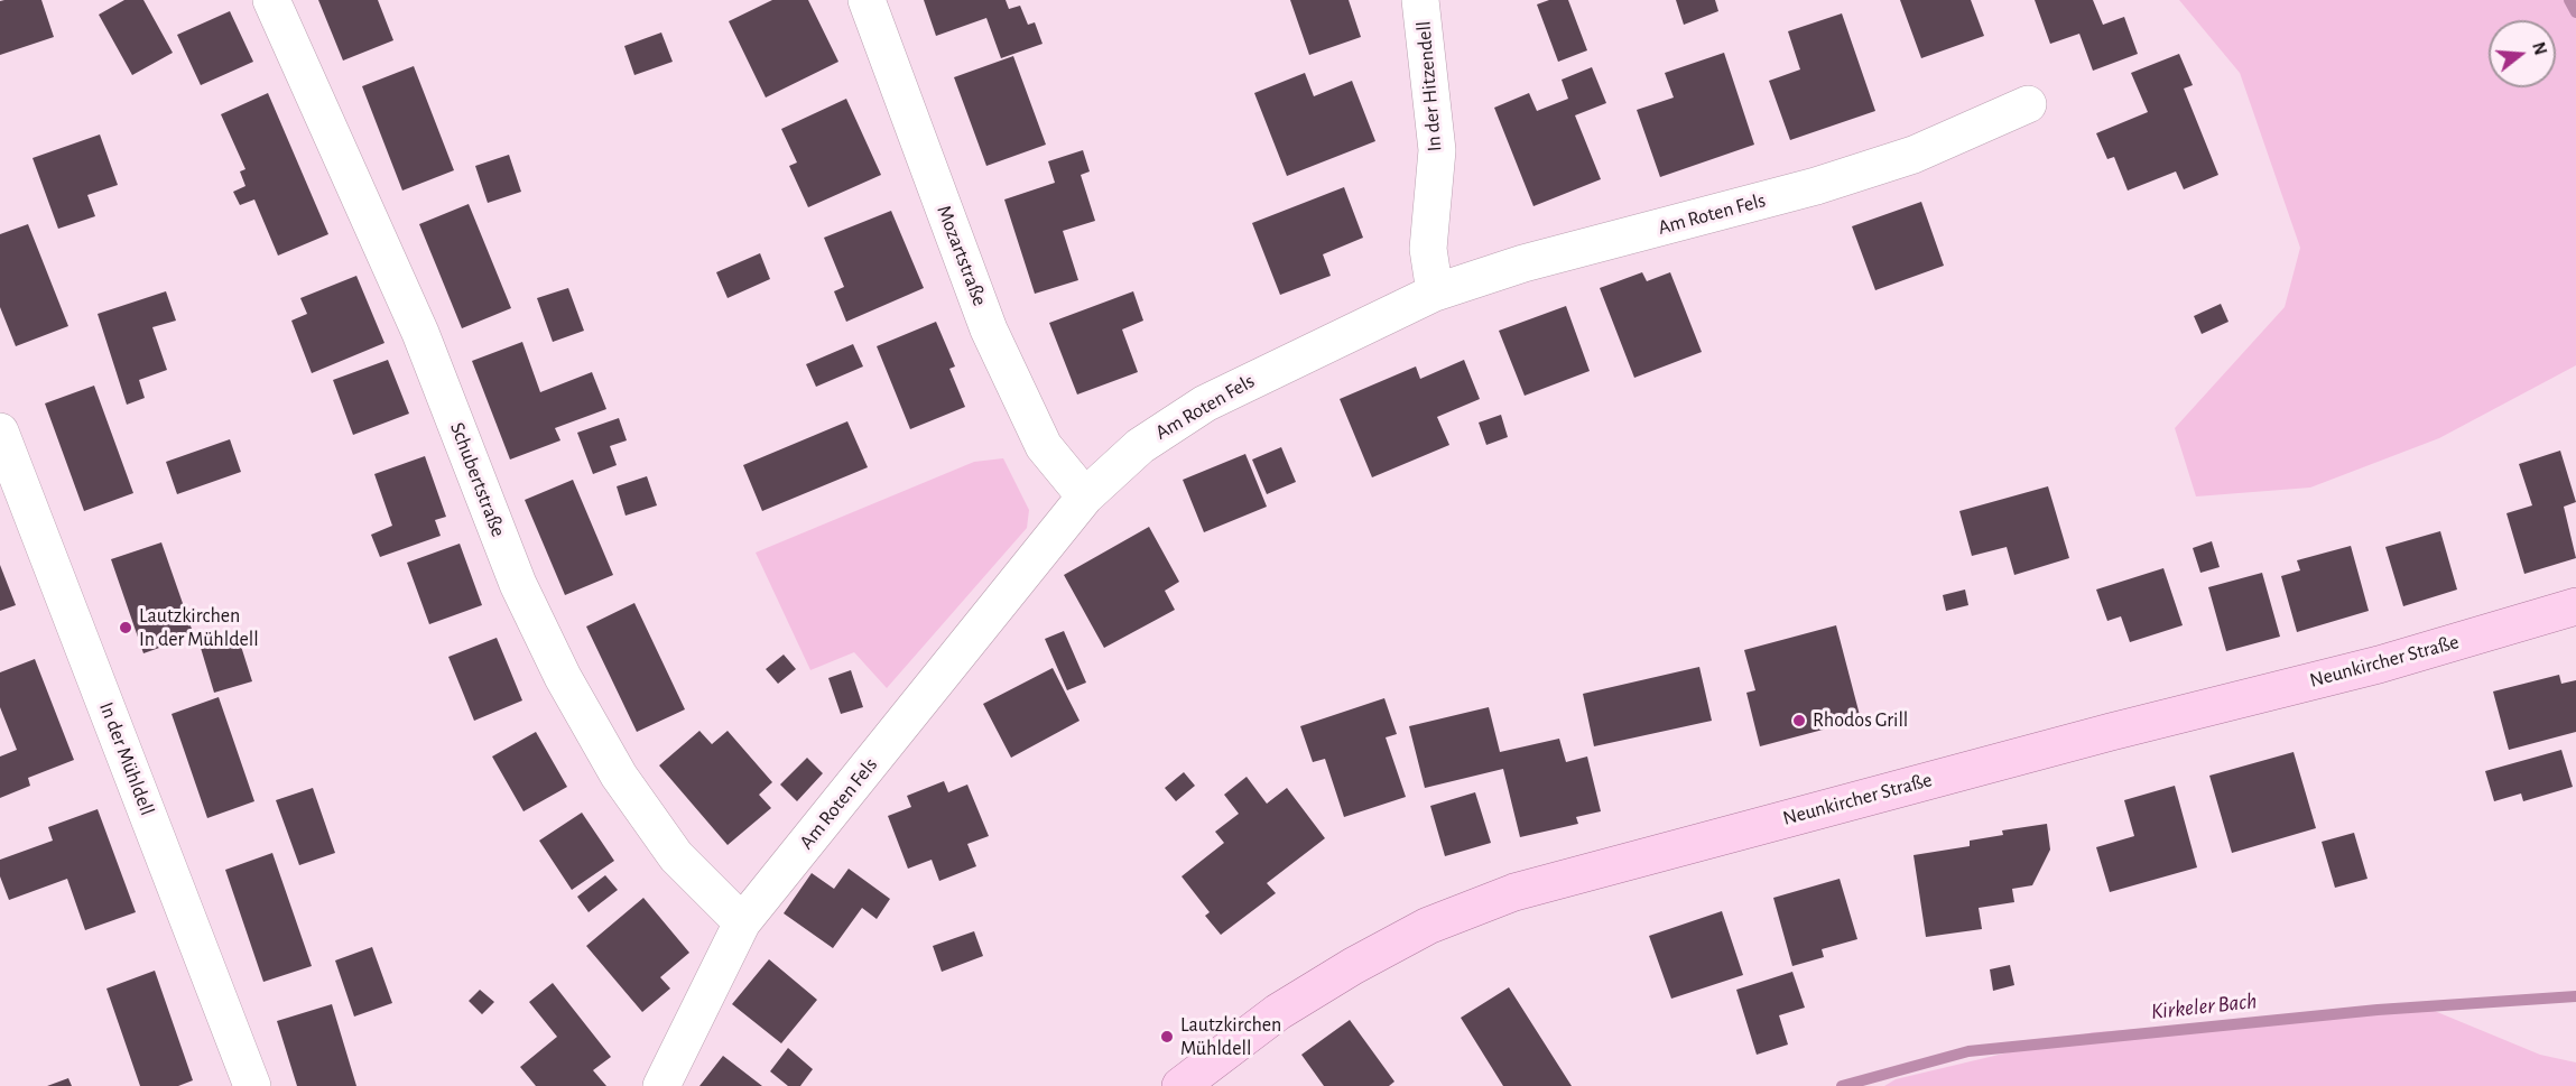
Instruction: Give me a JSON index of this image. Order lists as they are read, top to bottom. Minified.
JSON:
{"streets":{"main road":["Neunkircher Straße"],"street":["In der Hitzendell","Am Roten Fels","Mozartstraße","Schubertstraße","In der Mühldell"]},"crossings":[["In der Hitzendell","Am Roten Fels"],["Am Roten Fels","Mozartstraße"],["Am Roten Fels","Schubertstraße"]],"water":["Kirkeler Bach"],"places":["Lautzkirchen In der Mühldell","Rhodos Grill","Lautzkirchen Mühldell"],"north":"right"}
